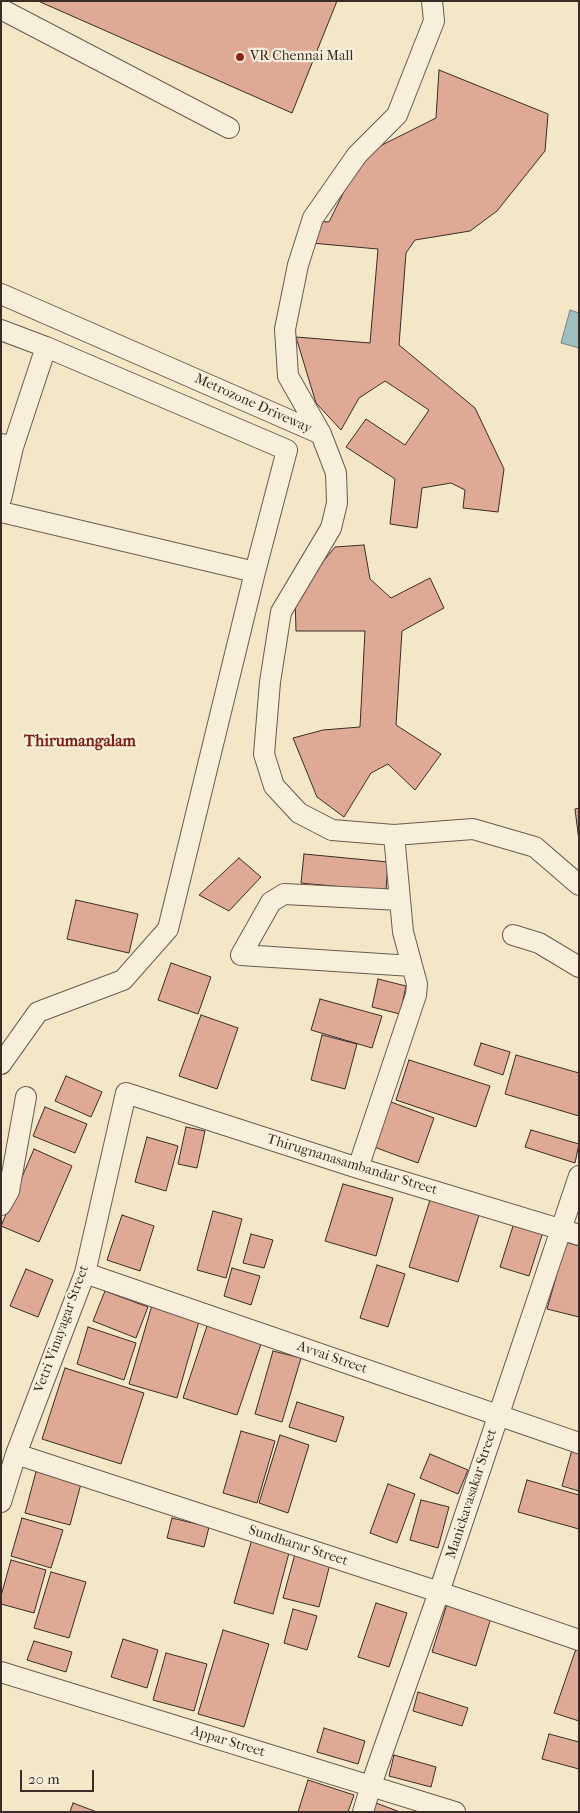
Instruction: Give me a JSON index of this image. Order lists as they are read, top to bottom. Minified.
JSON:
{"streets":{"street":["Metrozone Driveway","Thirugnanasambandar Street","Vetri Vinayagar Street","Avvai Street","Manickavasakar Street","Sundharar Street","Appar Street"]},"crossings":[["Thirugnanasambandar Street","Vetri Vinayagar Street"],["Thirugnanasambandar Street","Manickavasakar Street"],["Vetri Vinayagar Street","Avvai Street"],["Vetri Vinayagar Street","Sundharar Street"],["Avvai Street","Manickavasakar Street"],["Manickavasakar Street","Sundharar Street"],["Manickavasakar Street","Appar Street"]],"districts":["Thirumangalam"],"places":["VR Chennai Mall"],"scale_bar":"20 m"}
